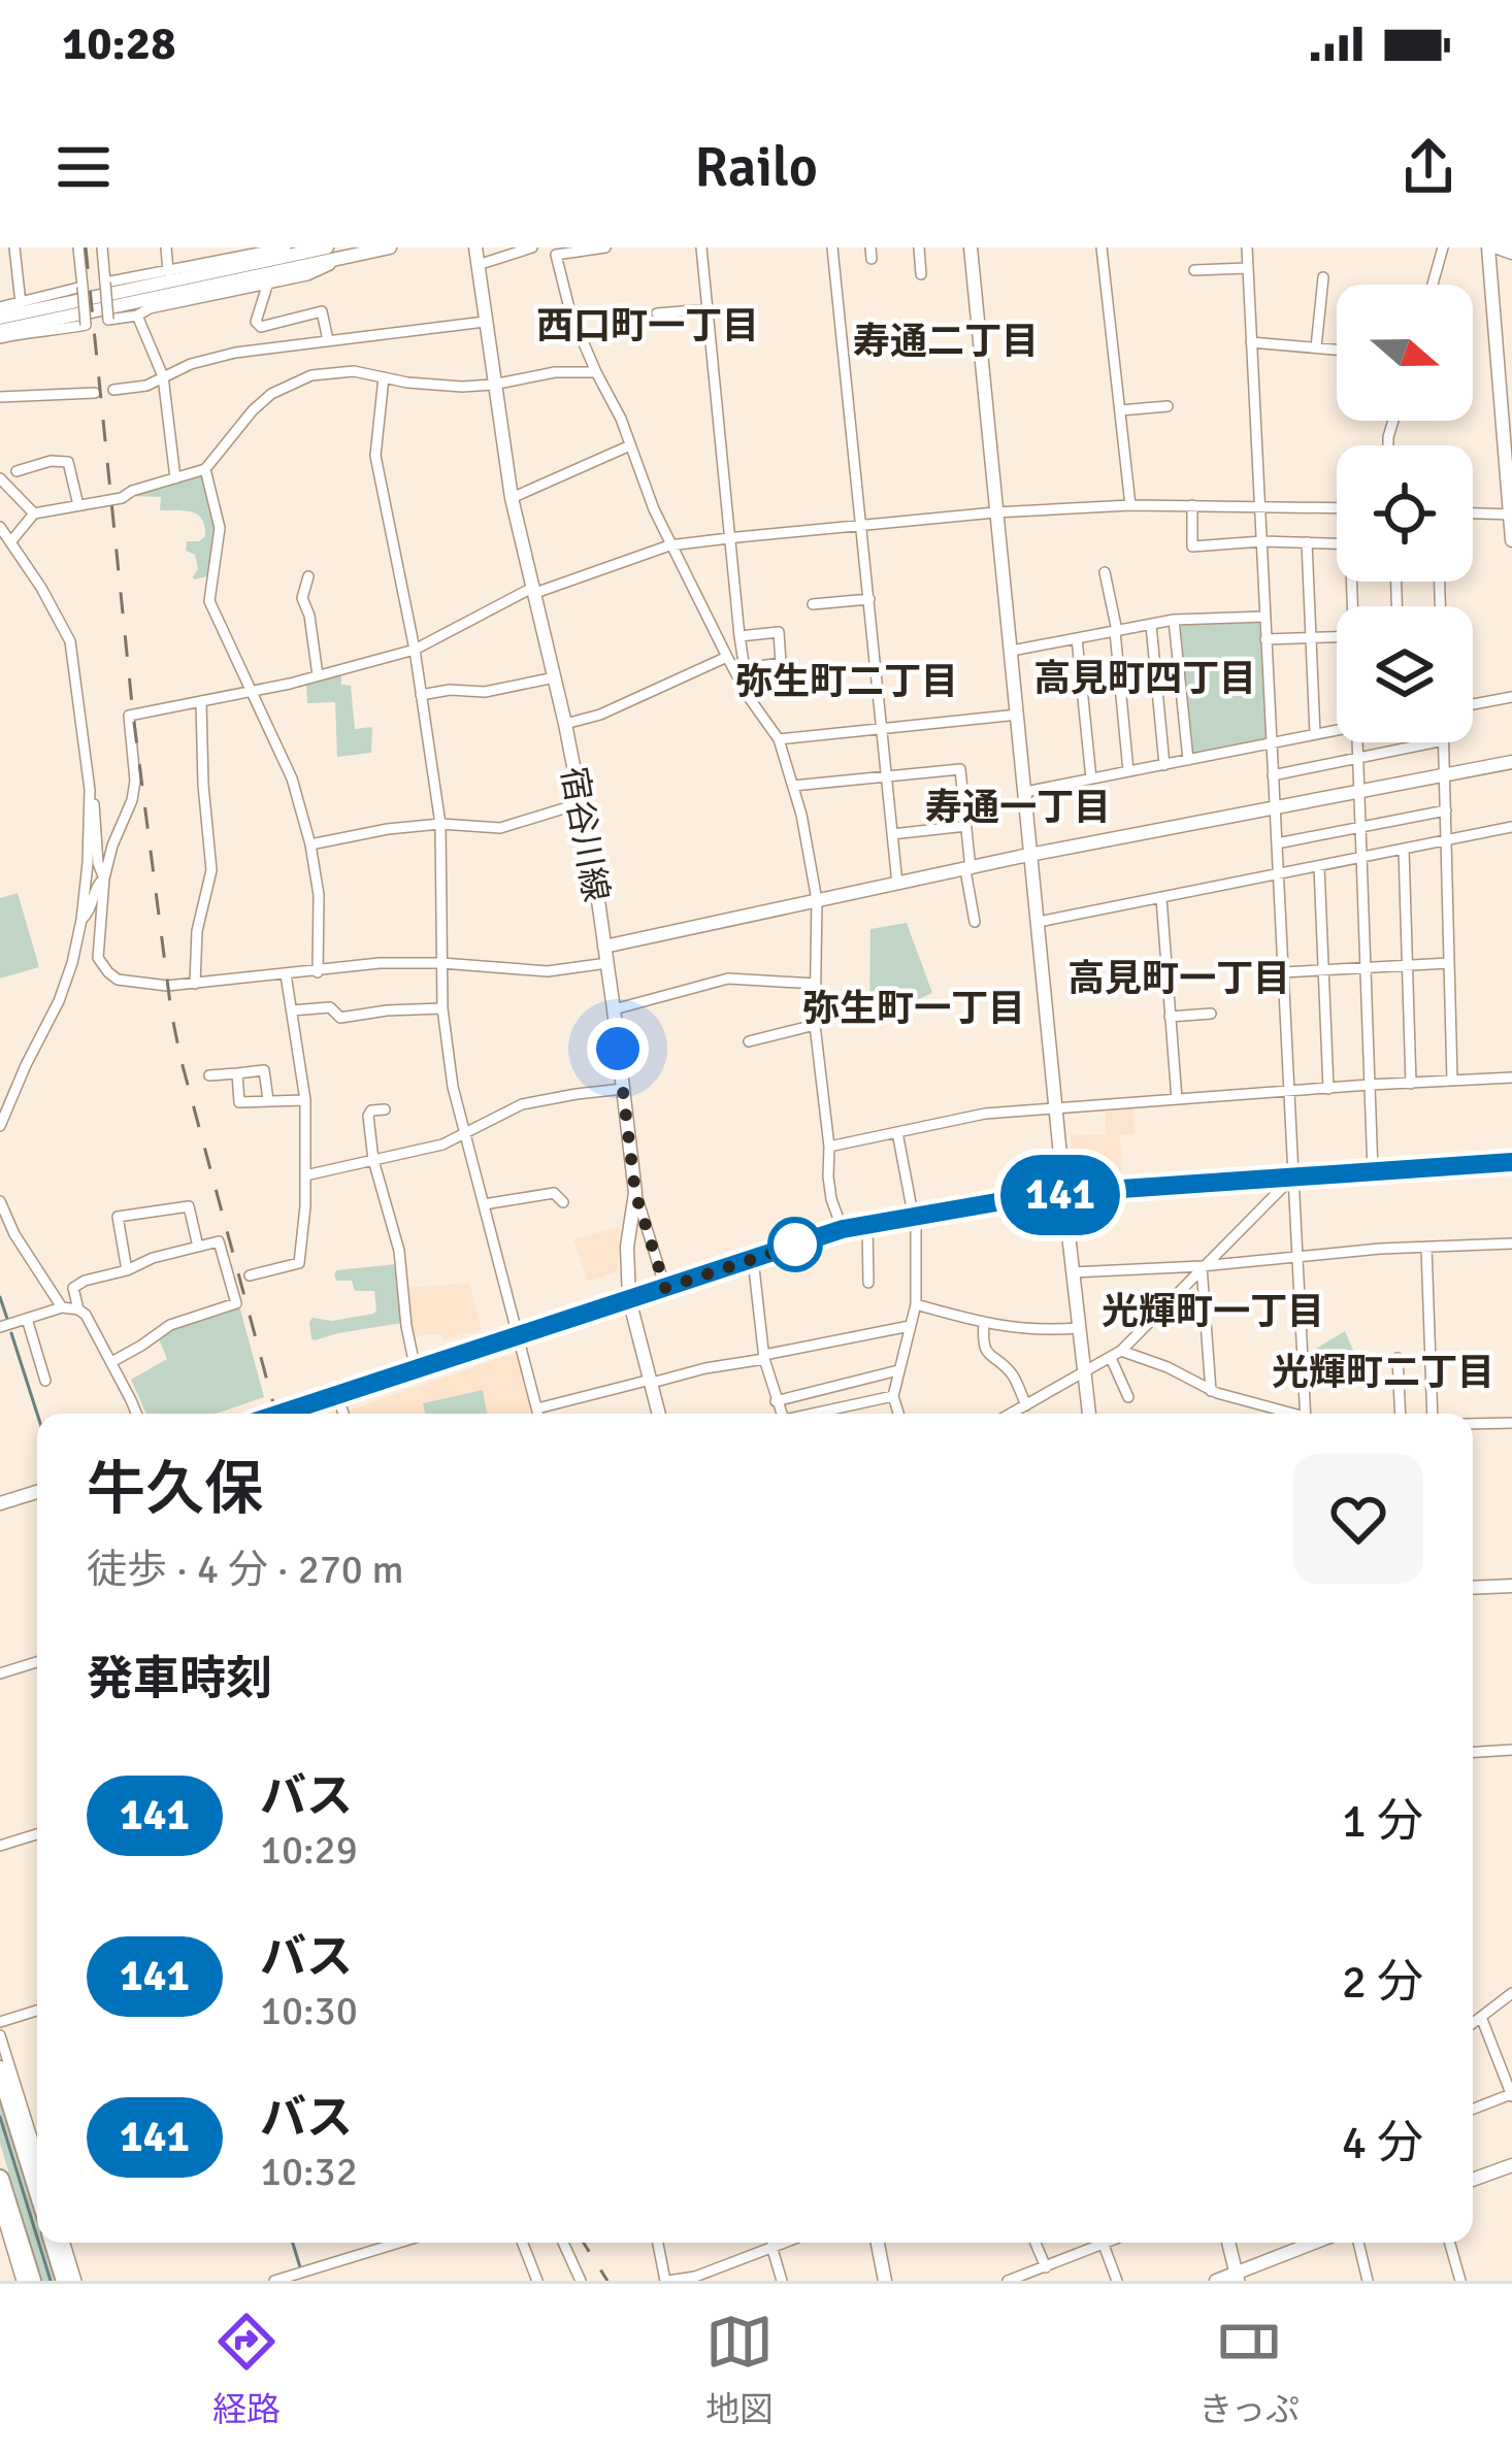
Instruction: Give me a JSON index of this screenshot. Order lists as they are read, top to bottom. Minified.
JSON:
{"streets":{"street":["宿谷川線"]},"districts":["西口町一丁目","寿通二丁目","高見町四丁目","弥生町二丁目","寿通一丁目","高見町一丁目","弥生町一丁目","光輝町一丁目","光輝町二丁目"],"lines":["bus line 141"],"north":"right","page":{"status":"10:28","header":"Railo","on_map":"141","heading":[["牛久保","徒歩 · 4 分 · 270 m"],"発車時刻"],"list":[{"mark":"141","name":"バス","note":"10:29","value":"1 分"},{"mark":"141","name":"バス","note":"10:30","value":"2 分"},{"mark":"141","name":"バス","note":"10:32","value":"4 分"}],"tabs":["経路","地図","きっぷ"]}}
